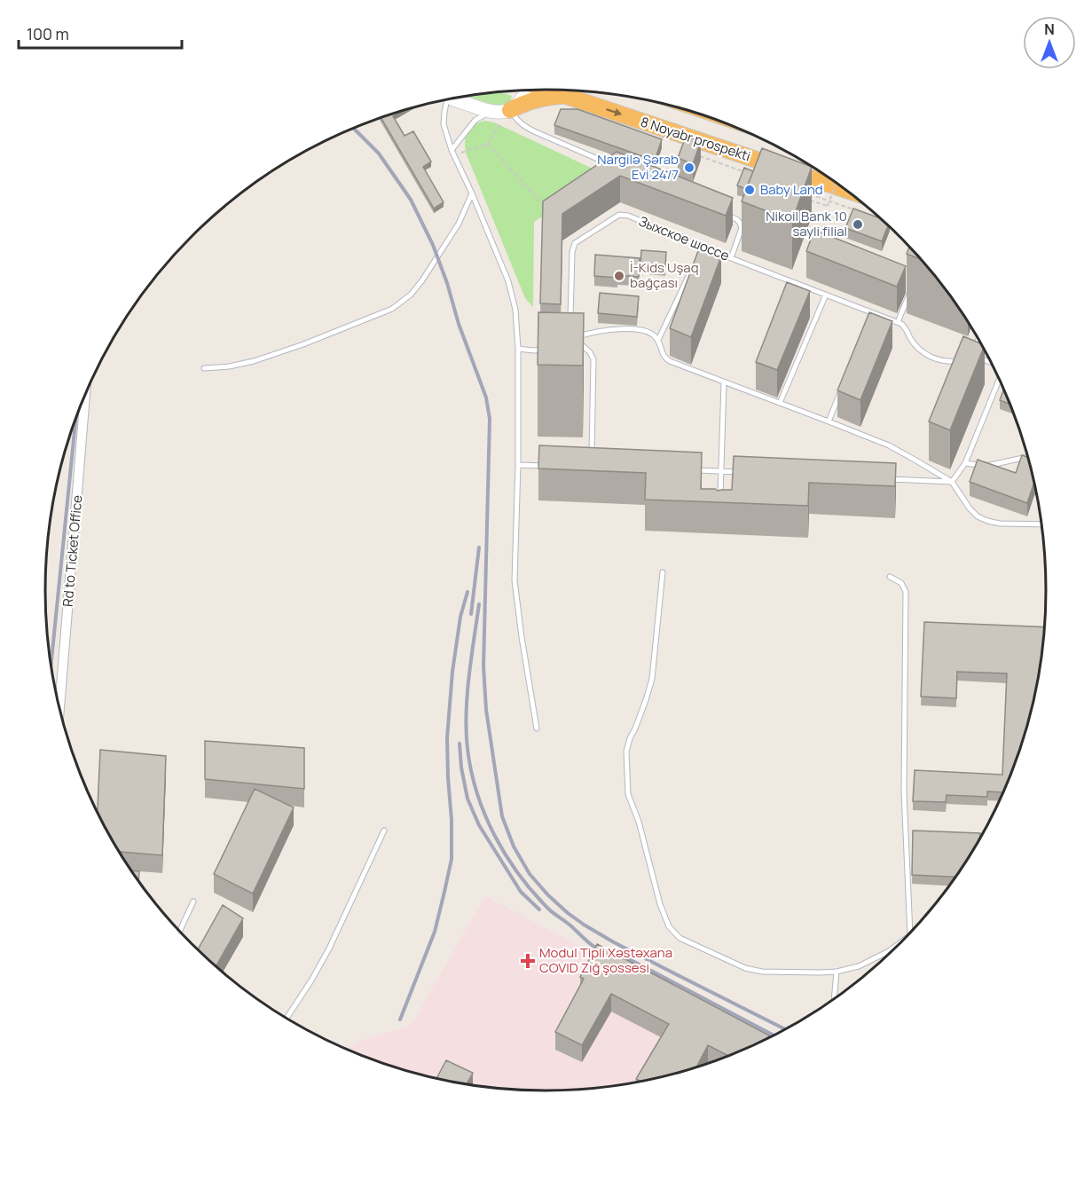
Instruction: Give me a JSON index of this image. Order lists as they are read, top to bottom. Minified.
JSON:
{"streets":{"highway":["8 Noyabr prospekti"],"street":["Rd to Ticket Office"],"lane":["Зыхское шоссе"]},"one_way":["8 Noyabr prospekti"],"places":{"other":["Nargilə Şərab Evi 24/7","Baby Land","Nikoil Bank 10 sayli filial","İ-Kids Uşaq bağçası"],"health":["Modul Tipli Xəstəxana COVID Zığ şossesi"]},"scale_bar":"100 m","north":"top"}
